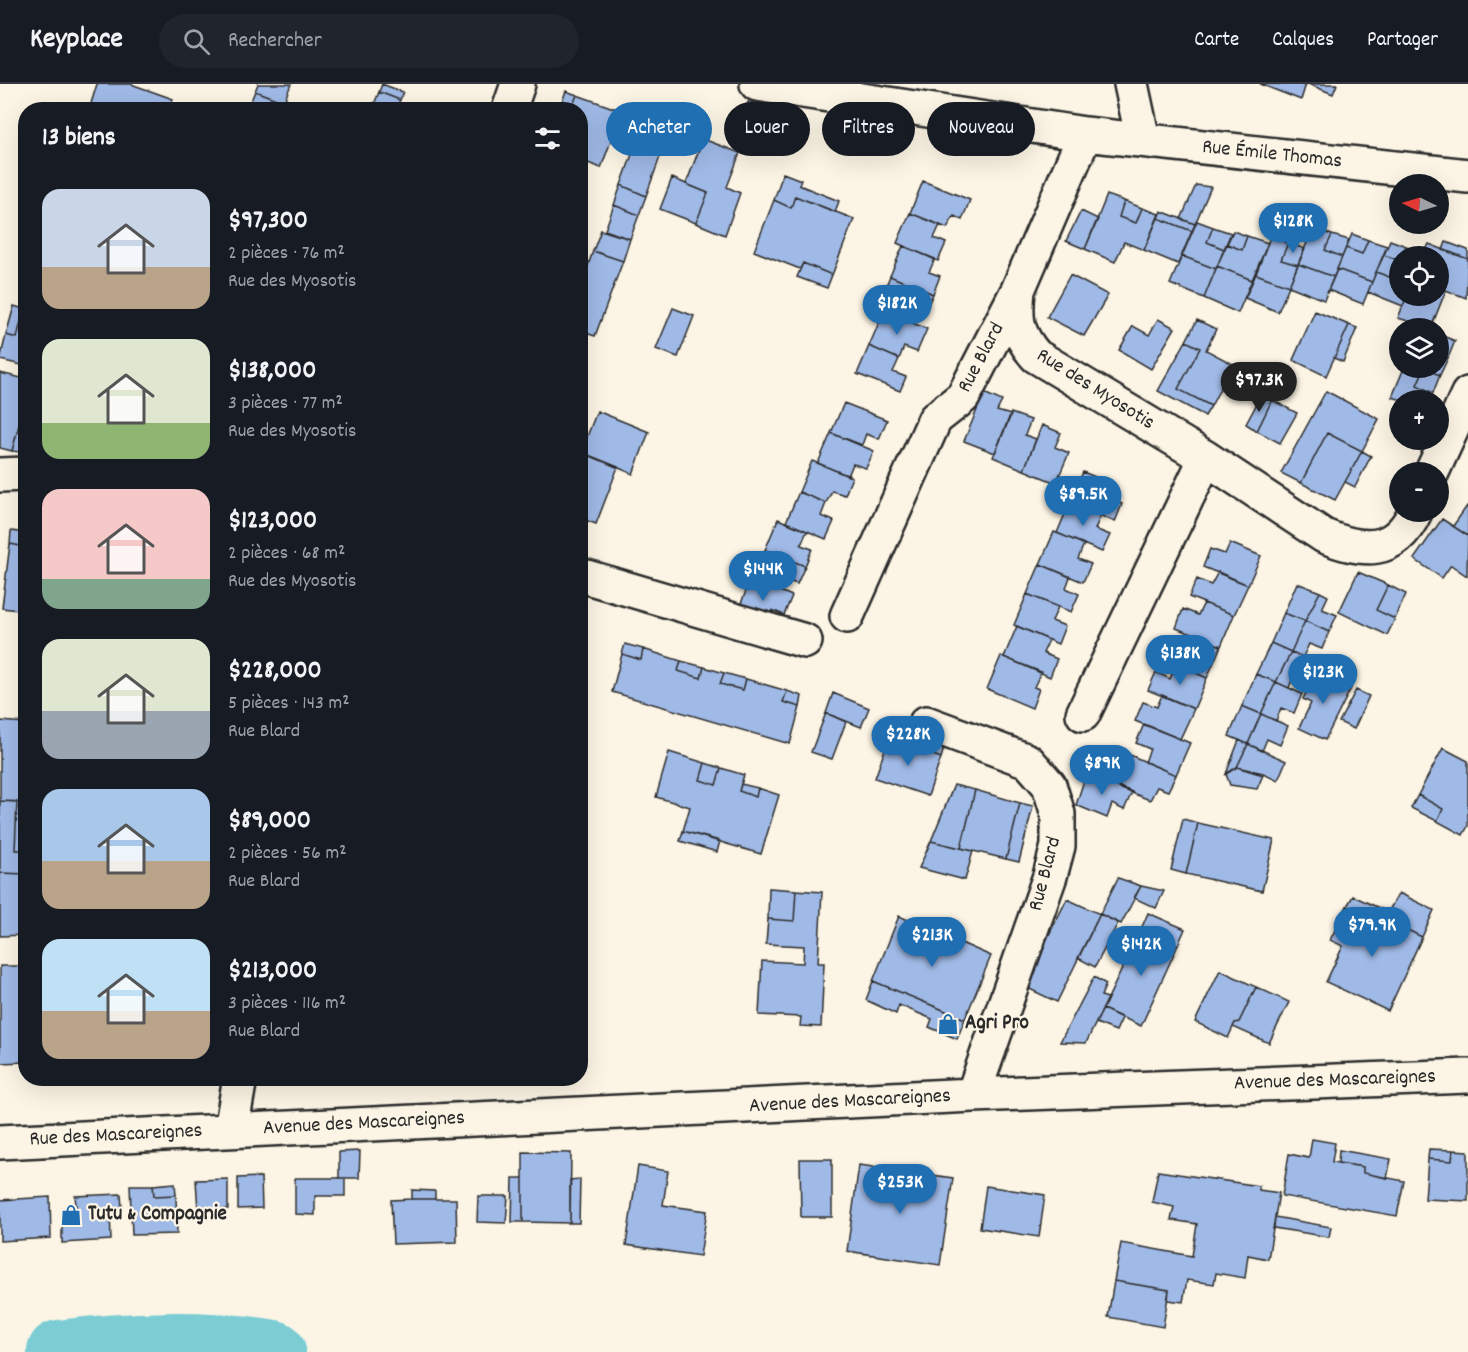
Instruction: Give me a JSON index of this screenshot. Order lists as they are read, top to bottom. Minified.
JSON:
{"streets":{"street":["Rue Émile Thomas","Rue Blard","Rue des Myosotis","Avenue des Mascareignes","Rue des Mascareignes"]},"crossings":[["Rue Émile Thomas","Rue des Myosotis"],["Rue Blard","Rue des Myosotis"],["Rue Blard","Avenue des Mascareignes"],["Avenue des Mascareignes","Rue des Mascareignes"]],"places":{"shop":["Agri Pro","Tutu & Compagnie"]},"north":"left","page":{"header":"Keyplace","search":"Rechercher","nav":["Carte","Calques","Partager"],"chip":["Acheter","Louer","Filtres","Nouveau"],"heading":"13 biens","map_buttons":["+","−"],"list":[{"name":"$97,300","note":"2 pièces · 76 m² · Rue des Myosotis"},{"name":"$138,000","note":"3 pièces · 77 m² · Rue des Myosotis"},{"name":"$123,000","note":"2 pièces · 68 m² · Rue des Myosotis"},{"name":"$228,000","note":"5 pièces · 143 m² · Rue Blard"},{"name":"$89,000","note":"2 pièces · 56 m² · Rue Blard"},{"name":"$213,000","note":"3 pièces · 116 m² · Rue Blard"}],"price":["$128K","$182K","$97.3K","$89.5K","$144K","$138K","$123K","$228K","$89K","$79.9K","$213K","$142K","$253K"]}}
